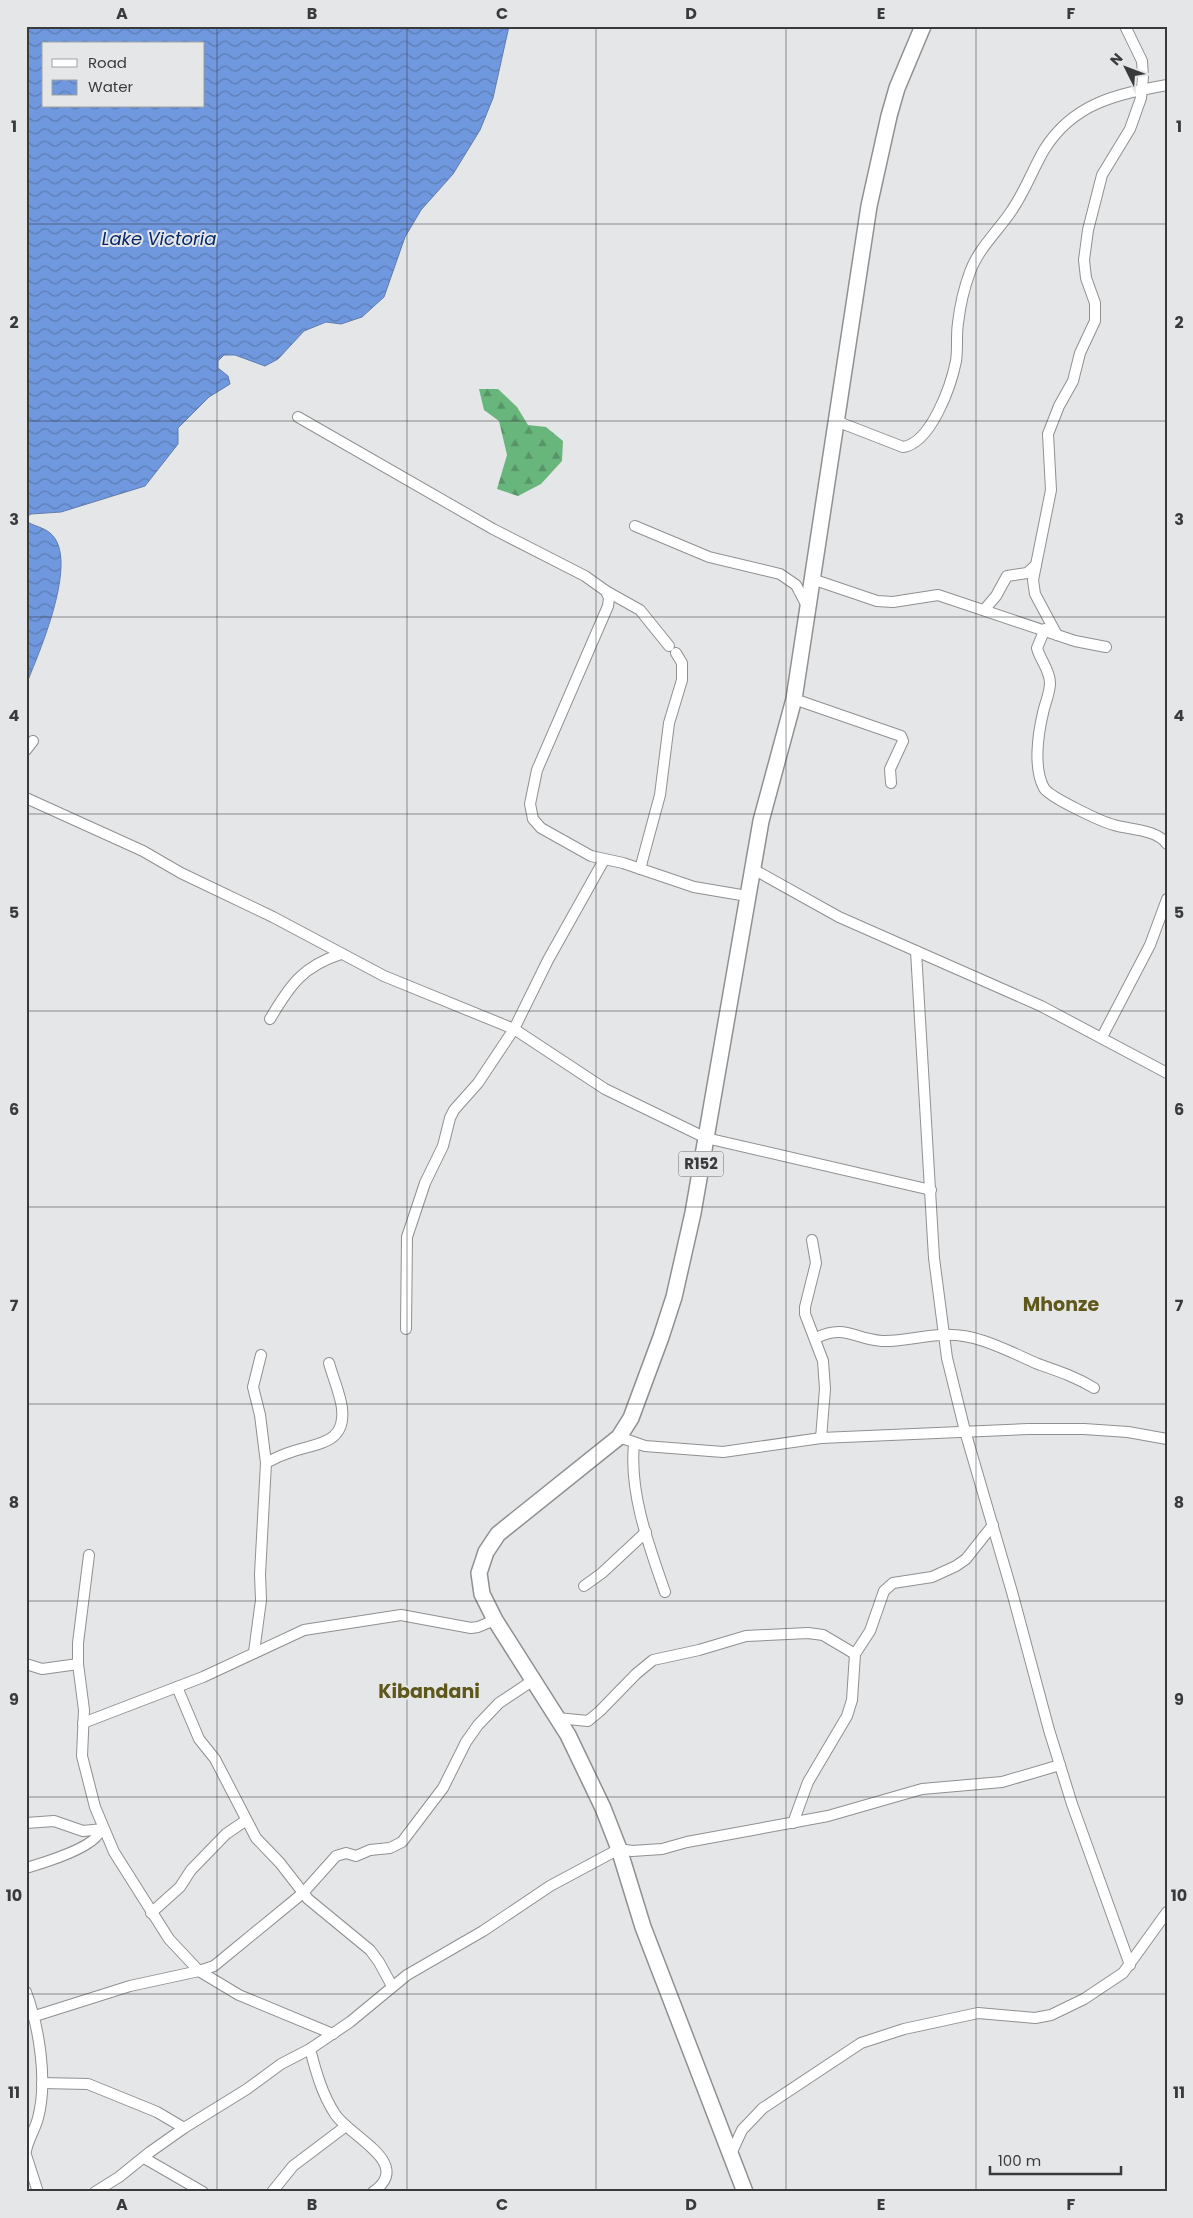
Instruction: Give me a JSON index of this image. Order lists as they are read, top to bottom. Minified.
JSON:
{"streets":{"main road":["R152"]},"districts":["Mhonze","Kibandani"],"water":["Lake Victoria"],"legend":["Road","Water"],"scale_bar":"100 m","north":"top left","grid":{"columns":["A","B","C","D","E","F"],"rows":["1","2","3","4","5","6","7","8","9","10","11"]}}
